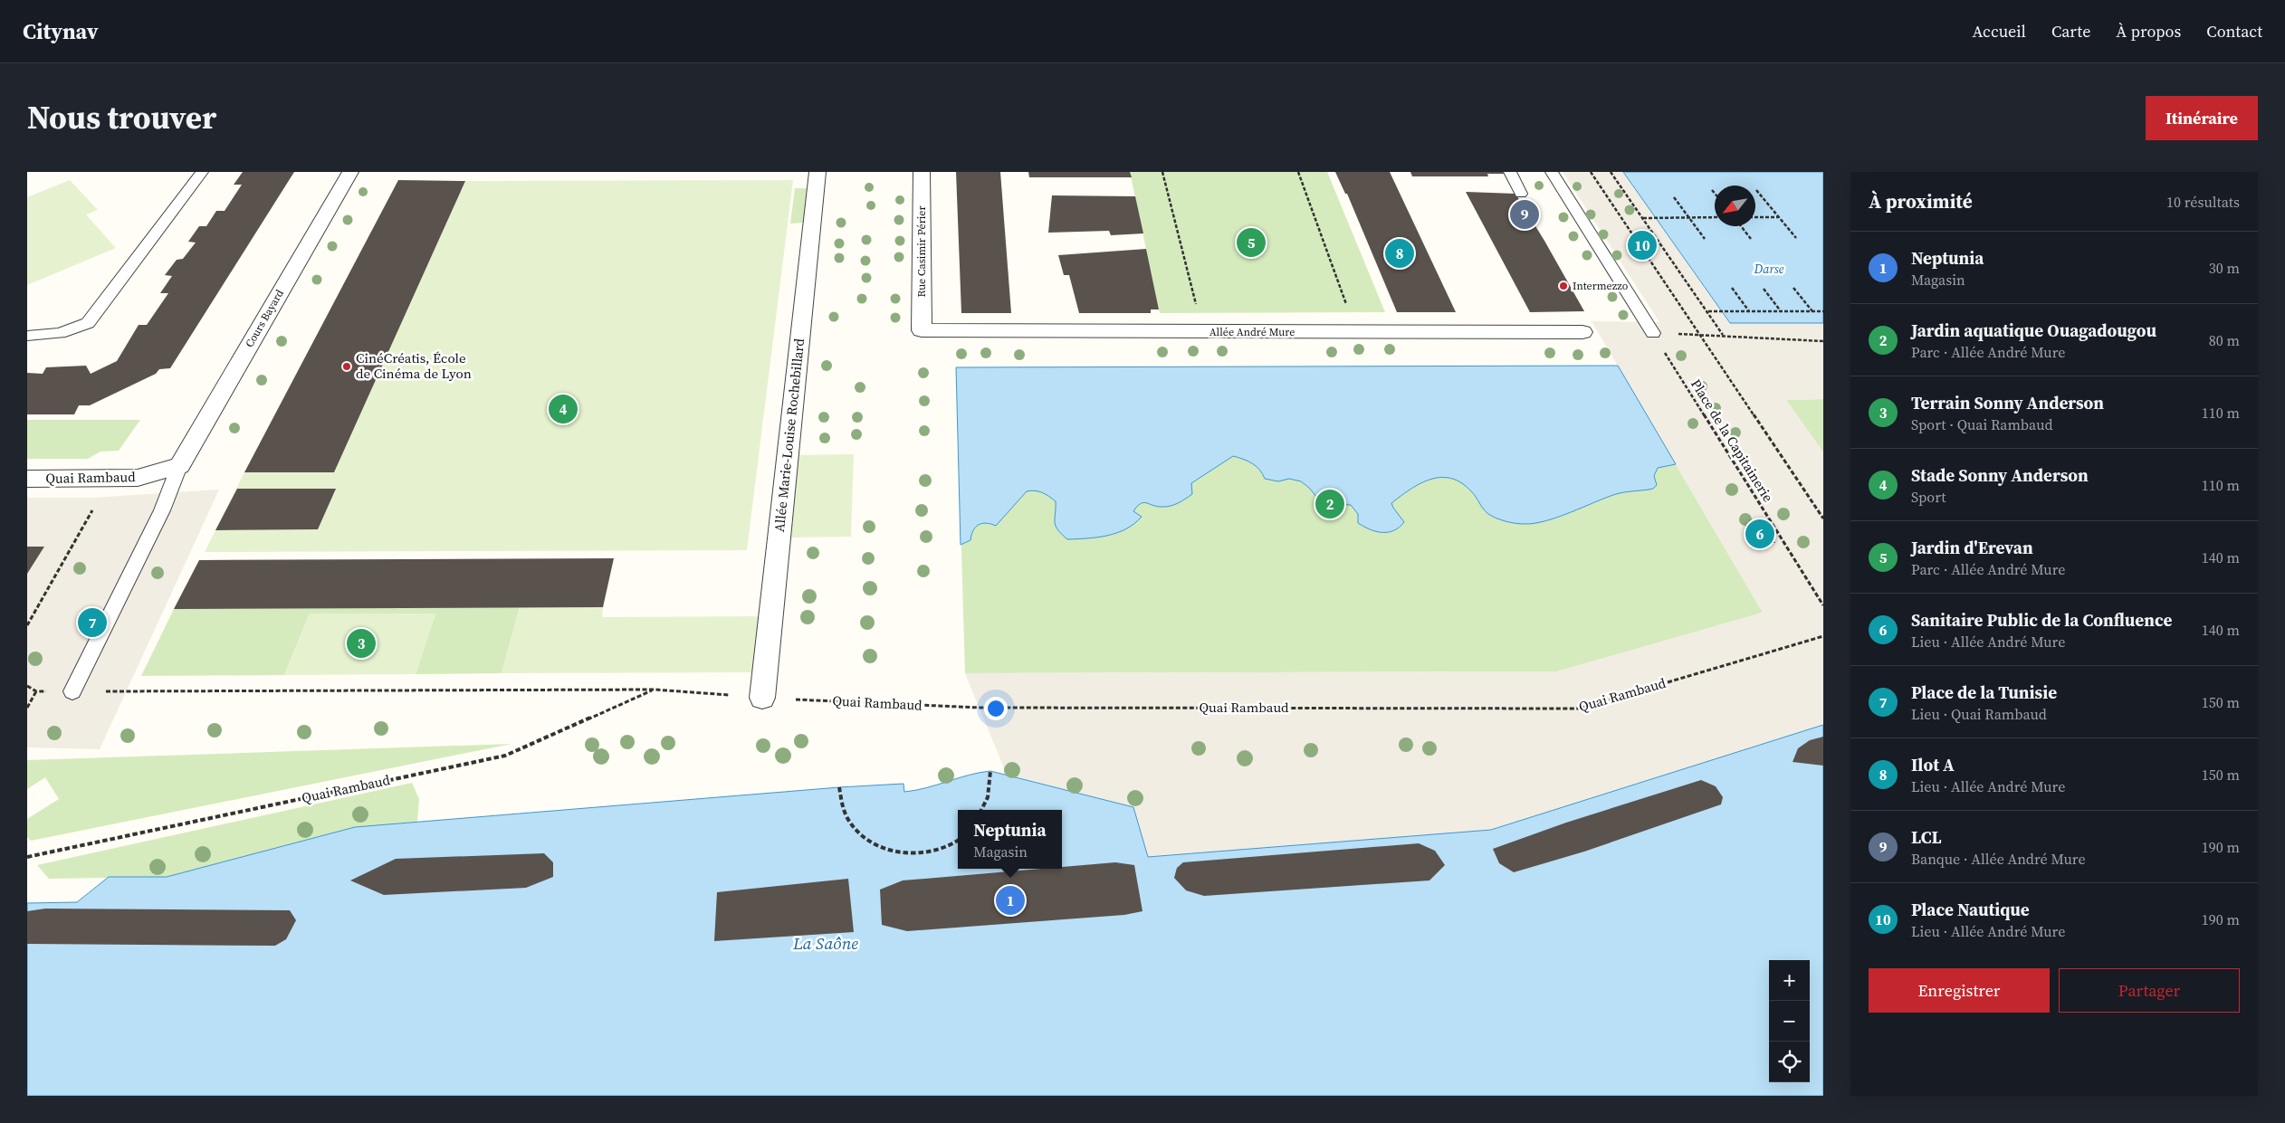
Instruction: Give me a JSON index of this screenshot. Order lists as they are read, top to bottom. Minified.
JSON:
{"streets":{"street":["Rue Casimir Périer","Cours Bayard","Allée André Mure","Allée Marie-Louise Rochebillard","Quai Rambaud"],"path":["Place de la Capitainerie"]},"crossings":[["Rue Casimir Périer","Allée André Mure"],["Cours Bayard","Quai Rambaud"],["Allée Marie-Louise Rochebillard","Quai Rambaud"]],"water":["Darse","La Saône"],"places":["Intermezzo","CinéCréatis, École de Cinéma de Lyon"],"north":"bottom left","page":{"header":"Citynav","nav":["Accueil","Carte","À propos","Contact"],"title":"Nous trouver","buttons":["Itinéraire",["Enregistrer","Partager"]],"heading":["À proximité","10 résultats"],"pins":["9","5","10","8","4","2","6","7","3","1"],"list":[{"mark":"1","name":"Neptunia","note":"Magasin","value":"30 m"},{"mark":"2","name":"Jardin aquatique Ouagadougou","note":"Parc · Allée André Mure","value":"80 m"},{"mark":"3","name":"Terrain Sonny Anderson","note":"Sport · Quai Rambaud","value":"110 m"},{"mark":"4","name":"Stade Sonny Anderson","note":"Sport","value":"110 m"},{"mark":"5","name":"Jardin d'Erevan","note":"Parc · Allée André Mure","value":"140 m"},{"mark":"6","name":"Sanitaire Public de la Confluence","note":"Lieu · Allée André Mure","value":"140 m"},{"mark":"7","name":"Place de la Tunisie","note":"Lieu · Quai Rambaud","value":"150 m"},{"mark":"8","name":"Ilot A","note":"Lieu · Allée André Mure","value":"150 m"},{"mark":"9","name":"LCL","note":"Banque · Allée André Mure","value":"190 m"},{"mark":"10","name":"Place Nautique","note":"Lieu · Allée André Mure","value":"190 m"}],"popup":["Neptunia","Magasin"],"map_buttons":["+","−"]}}
